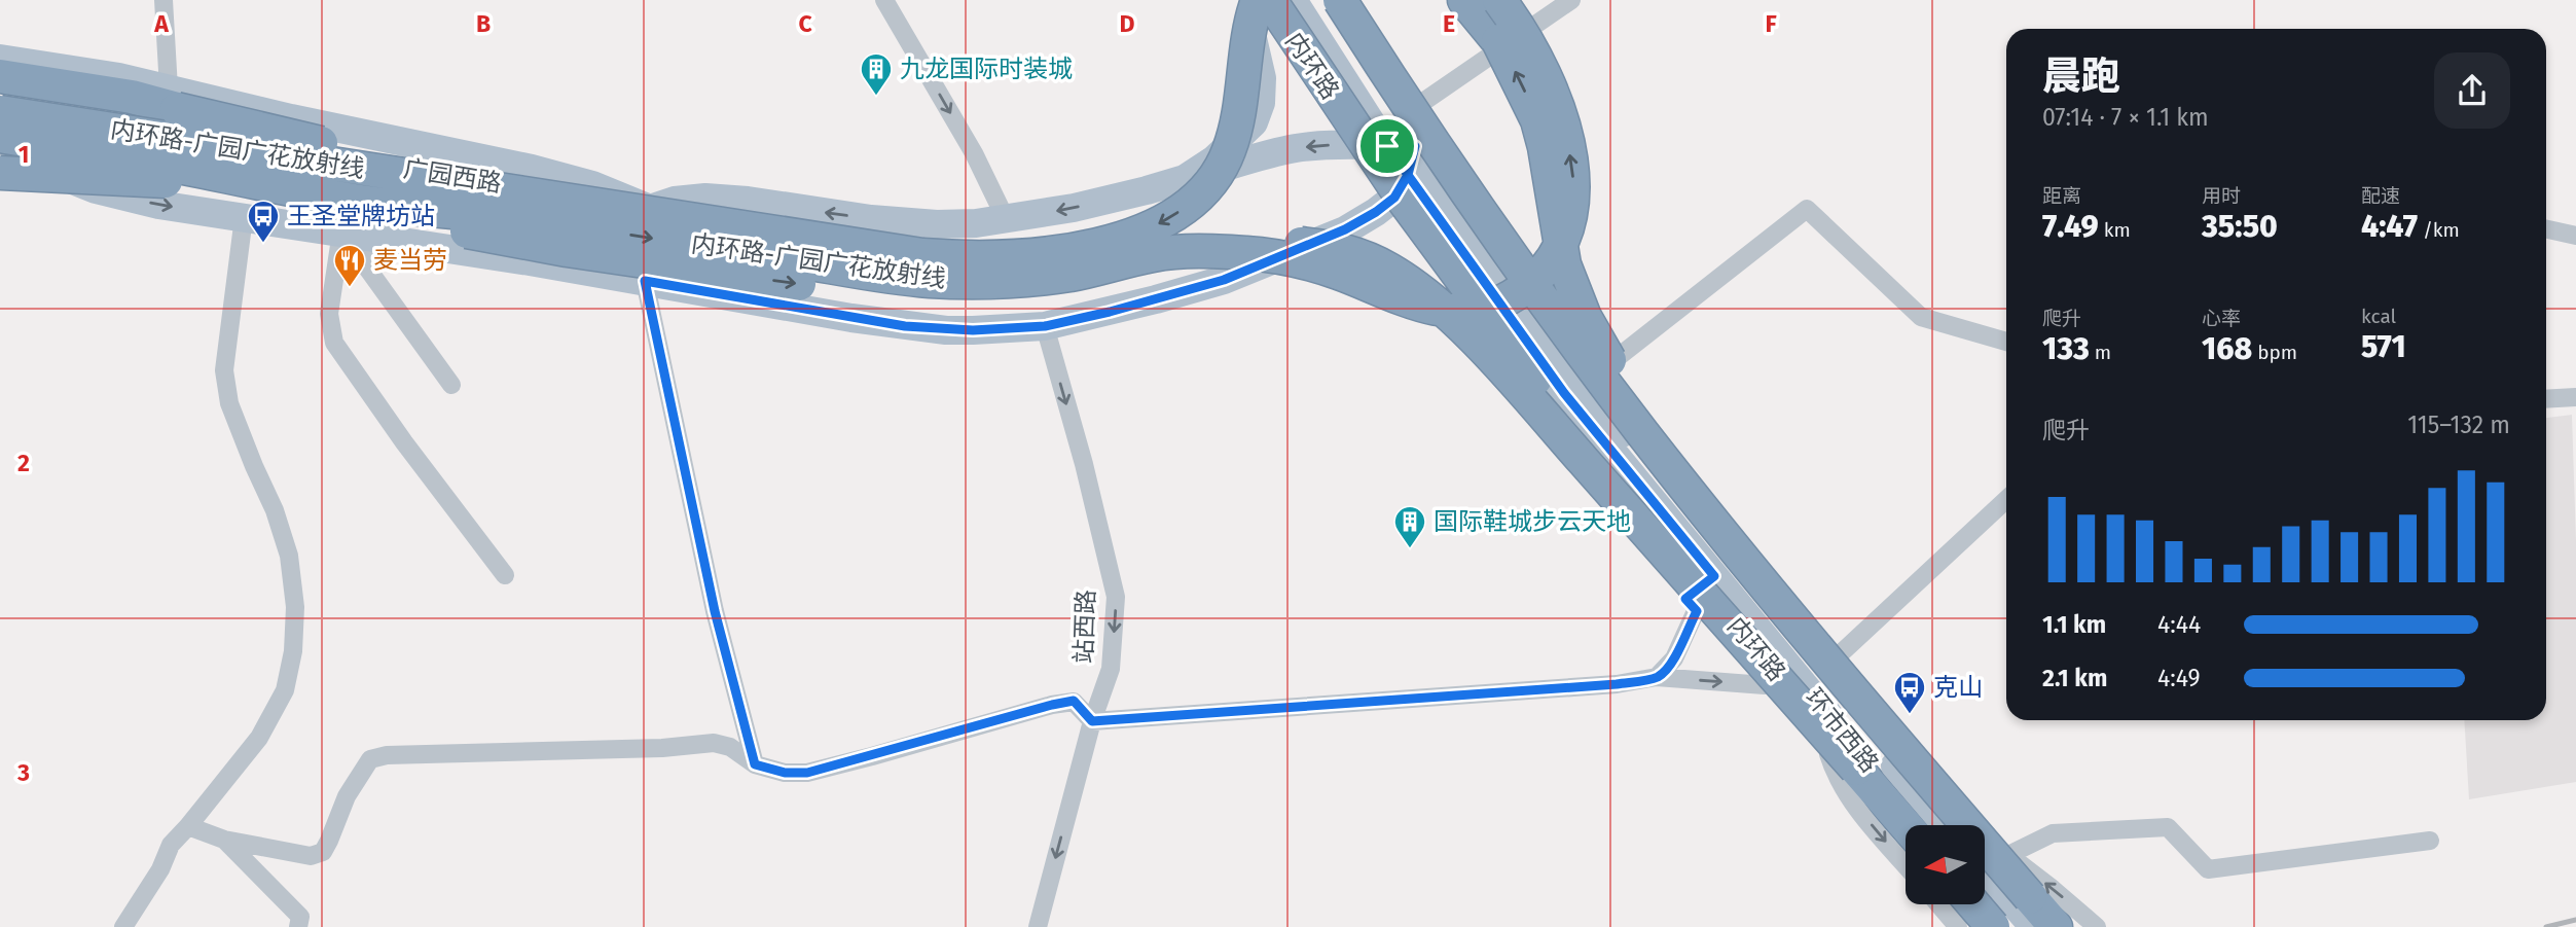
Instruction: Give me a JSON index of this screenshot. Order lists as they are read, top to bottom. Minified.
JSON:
{"streets":{"highway":["内环路","内环路-广园广花放射线"],"main road":["广园西路","环市西路"],"street":["站西路"]},"crossings":[["内环路","环市西路"]],"one_way":["站西路"],"places":{"building":["九龙国际时装城","国际鞋城步云天地"],"bus stop":["王圣堂牌坊站","克山"],"restaurant":["麦当劳"]},"north":"left","page":{"heading":["晨跑","07:14 · 7 × 1.1 km"],"stats":[["距离","7.49 km"],["用时","35:50"],["配速","4:47 /km"],["爬升","133 m"],["心率","168 bpm"],["kcal","571"]],"chart":["爬升","115–132 m"],"list":[{"name":"1.1 km","note":"4:44"},{"name":"2.1 km","note":"4:49"}]},"grid":{"columns":["A","B","C","D","E","F"],"rows":["1","2","3"]}}
